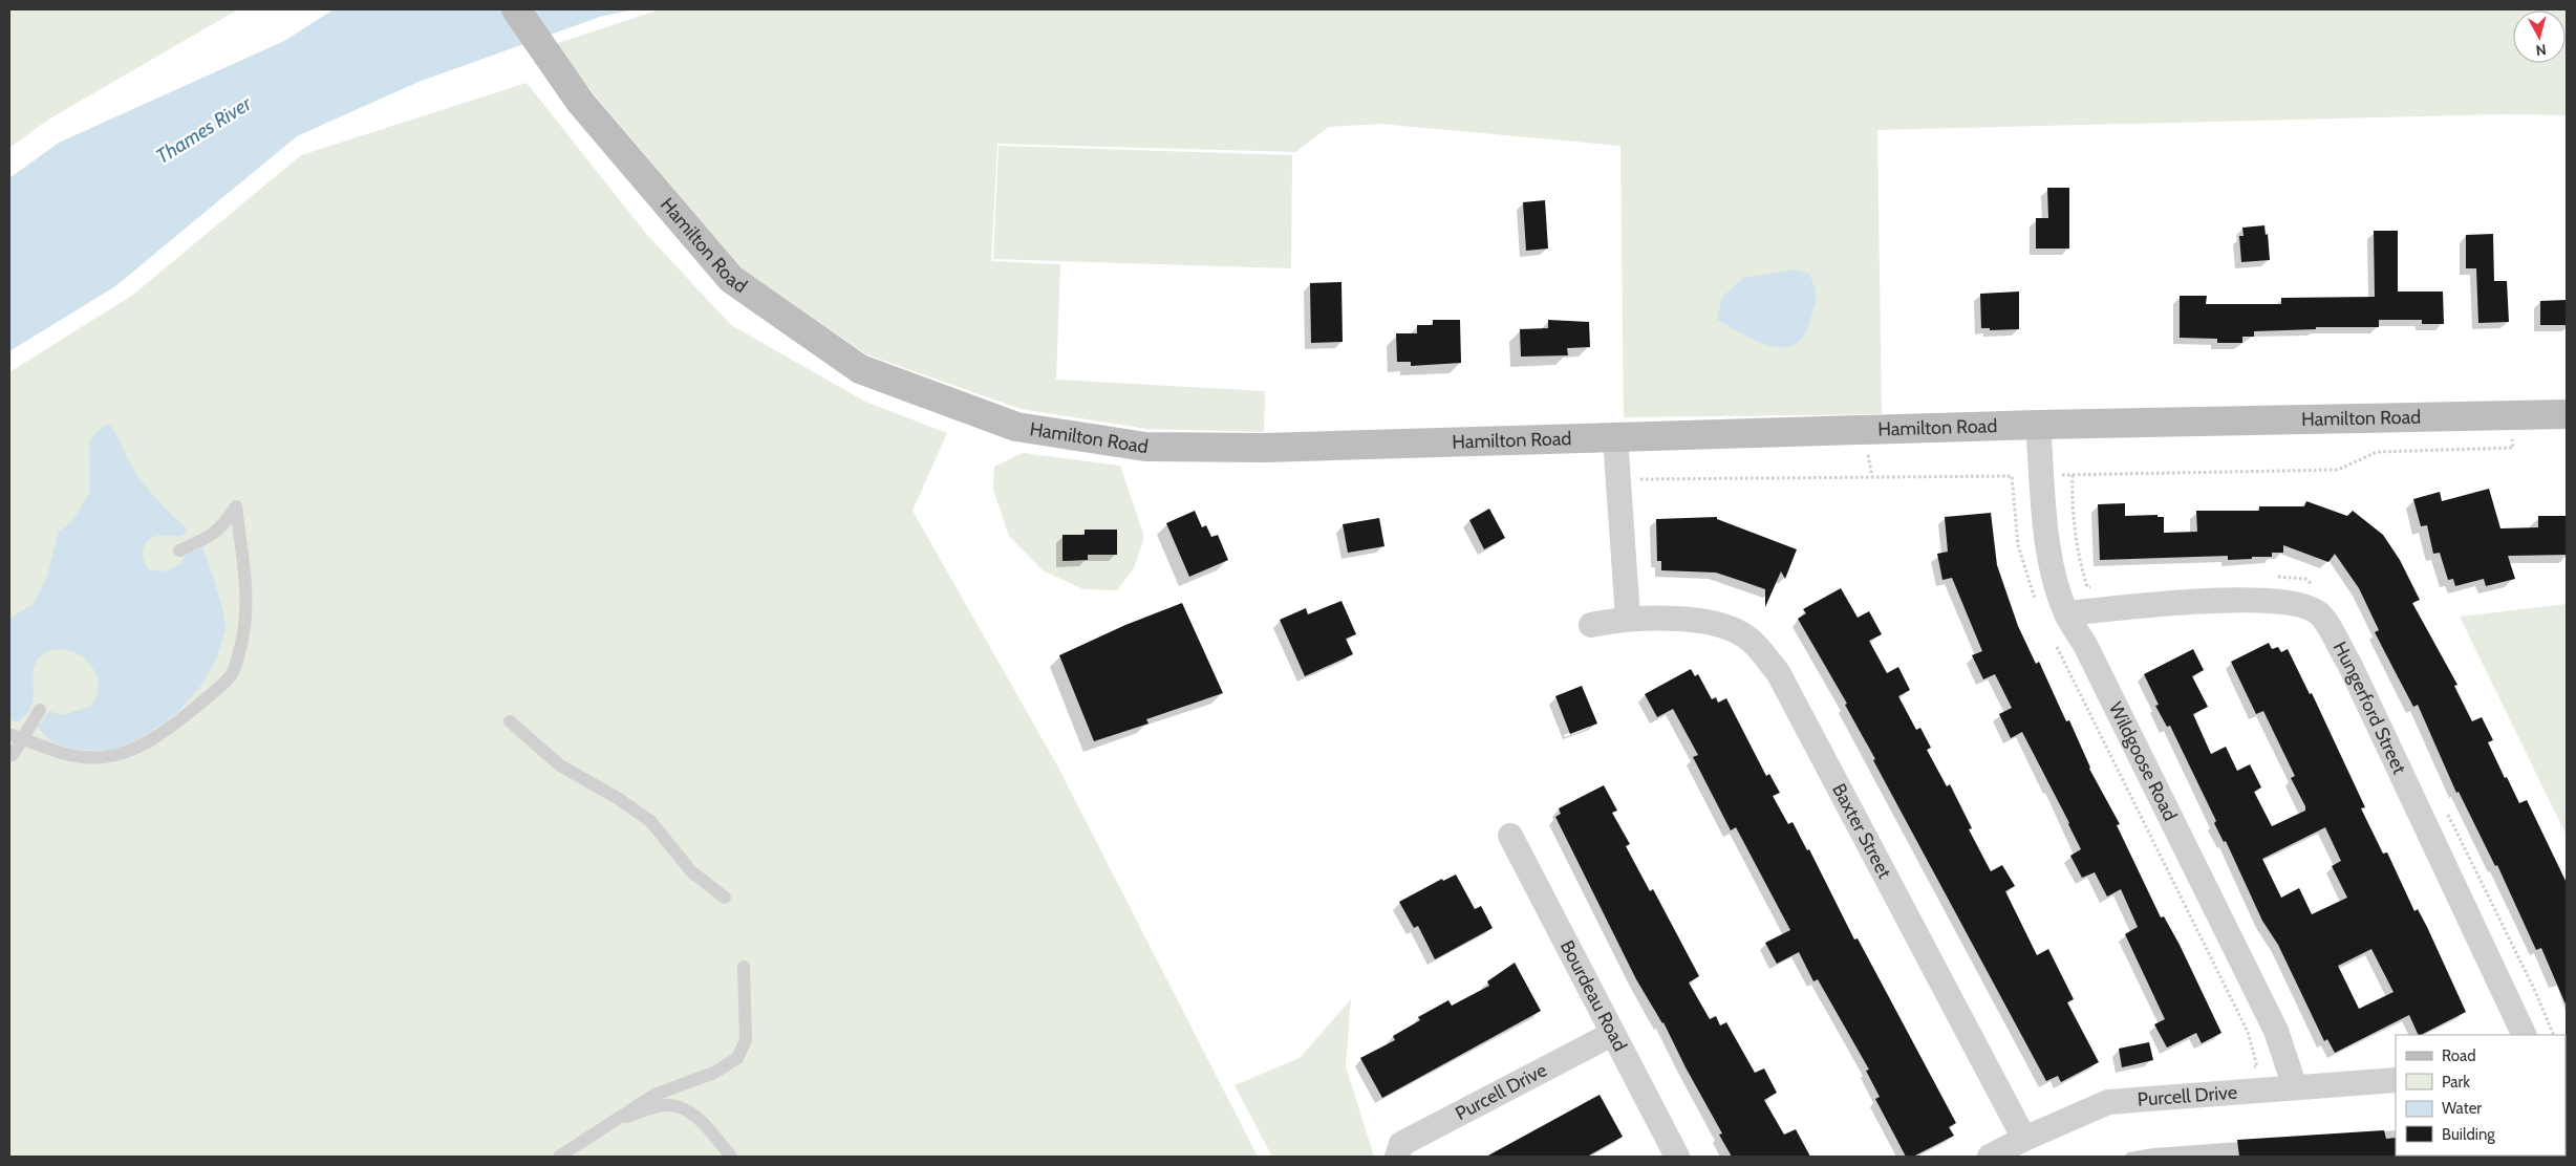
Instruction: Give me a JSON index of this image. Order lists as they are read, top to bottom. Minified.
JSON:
{"streets":{"main road":["Hamilton Road"],"street":["Hungerford Street","Wildgoose Road","Baxter Street","Bourdeau Road","Purcell Drive"]},"crossings":[["Hamilton Road","Wildgoose Road"],["Hungerford Street","Wildgoose Road"],["Wildgoose Road","Purcell Drive"],["Baxter Street","Purcell Drive"],["Bourdeau Road","Purcell Drive"]],"water":["Thames River"],"legend":["Road","Park","Water","Building"],"north":"bottom"}
